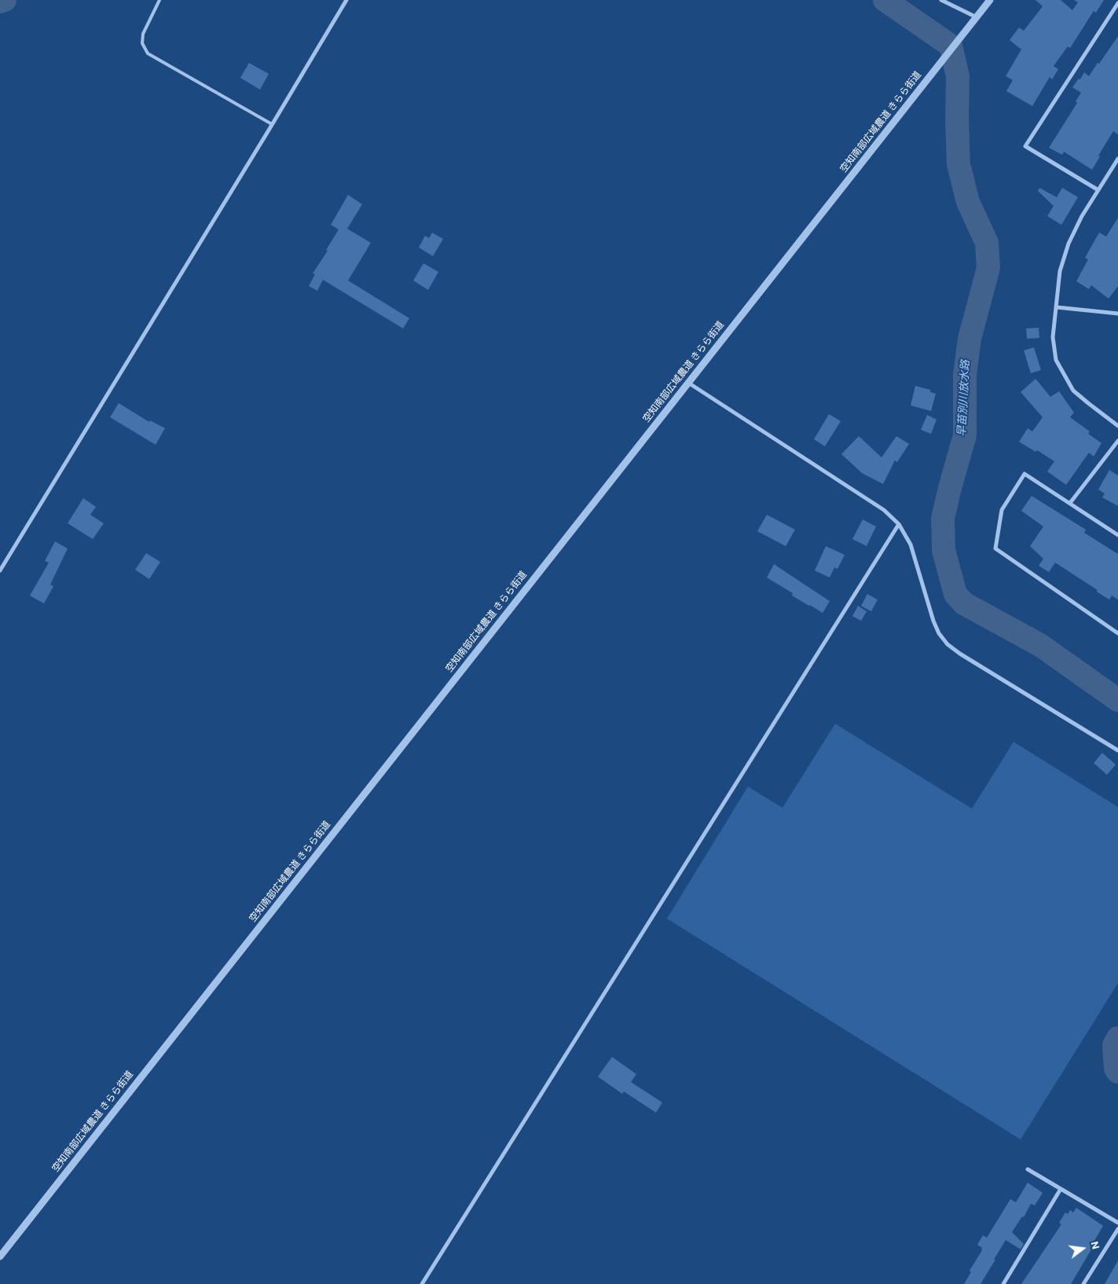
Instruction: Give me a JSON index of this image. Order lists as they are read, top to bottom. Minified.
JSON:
{"streets":{"street":["空知南部広域農道 きらら街道"]},"water":["早苗別川放水路"],"north":"right"}
